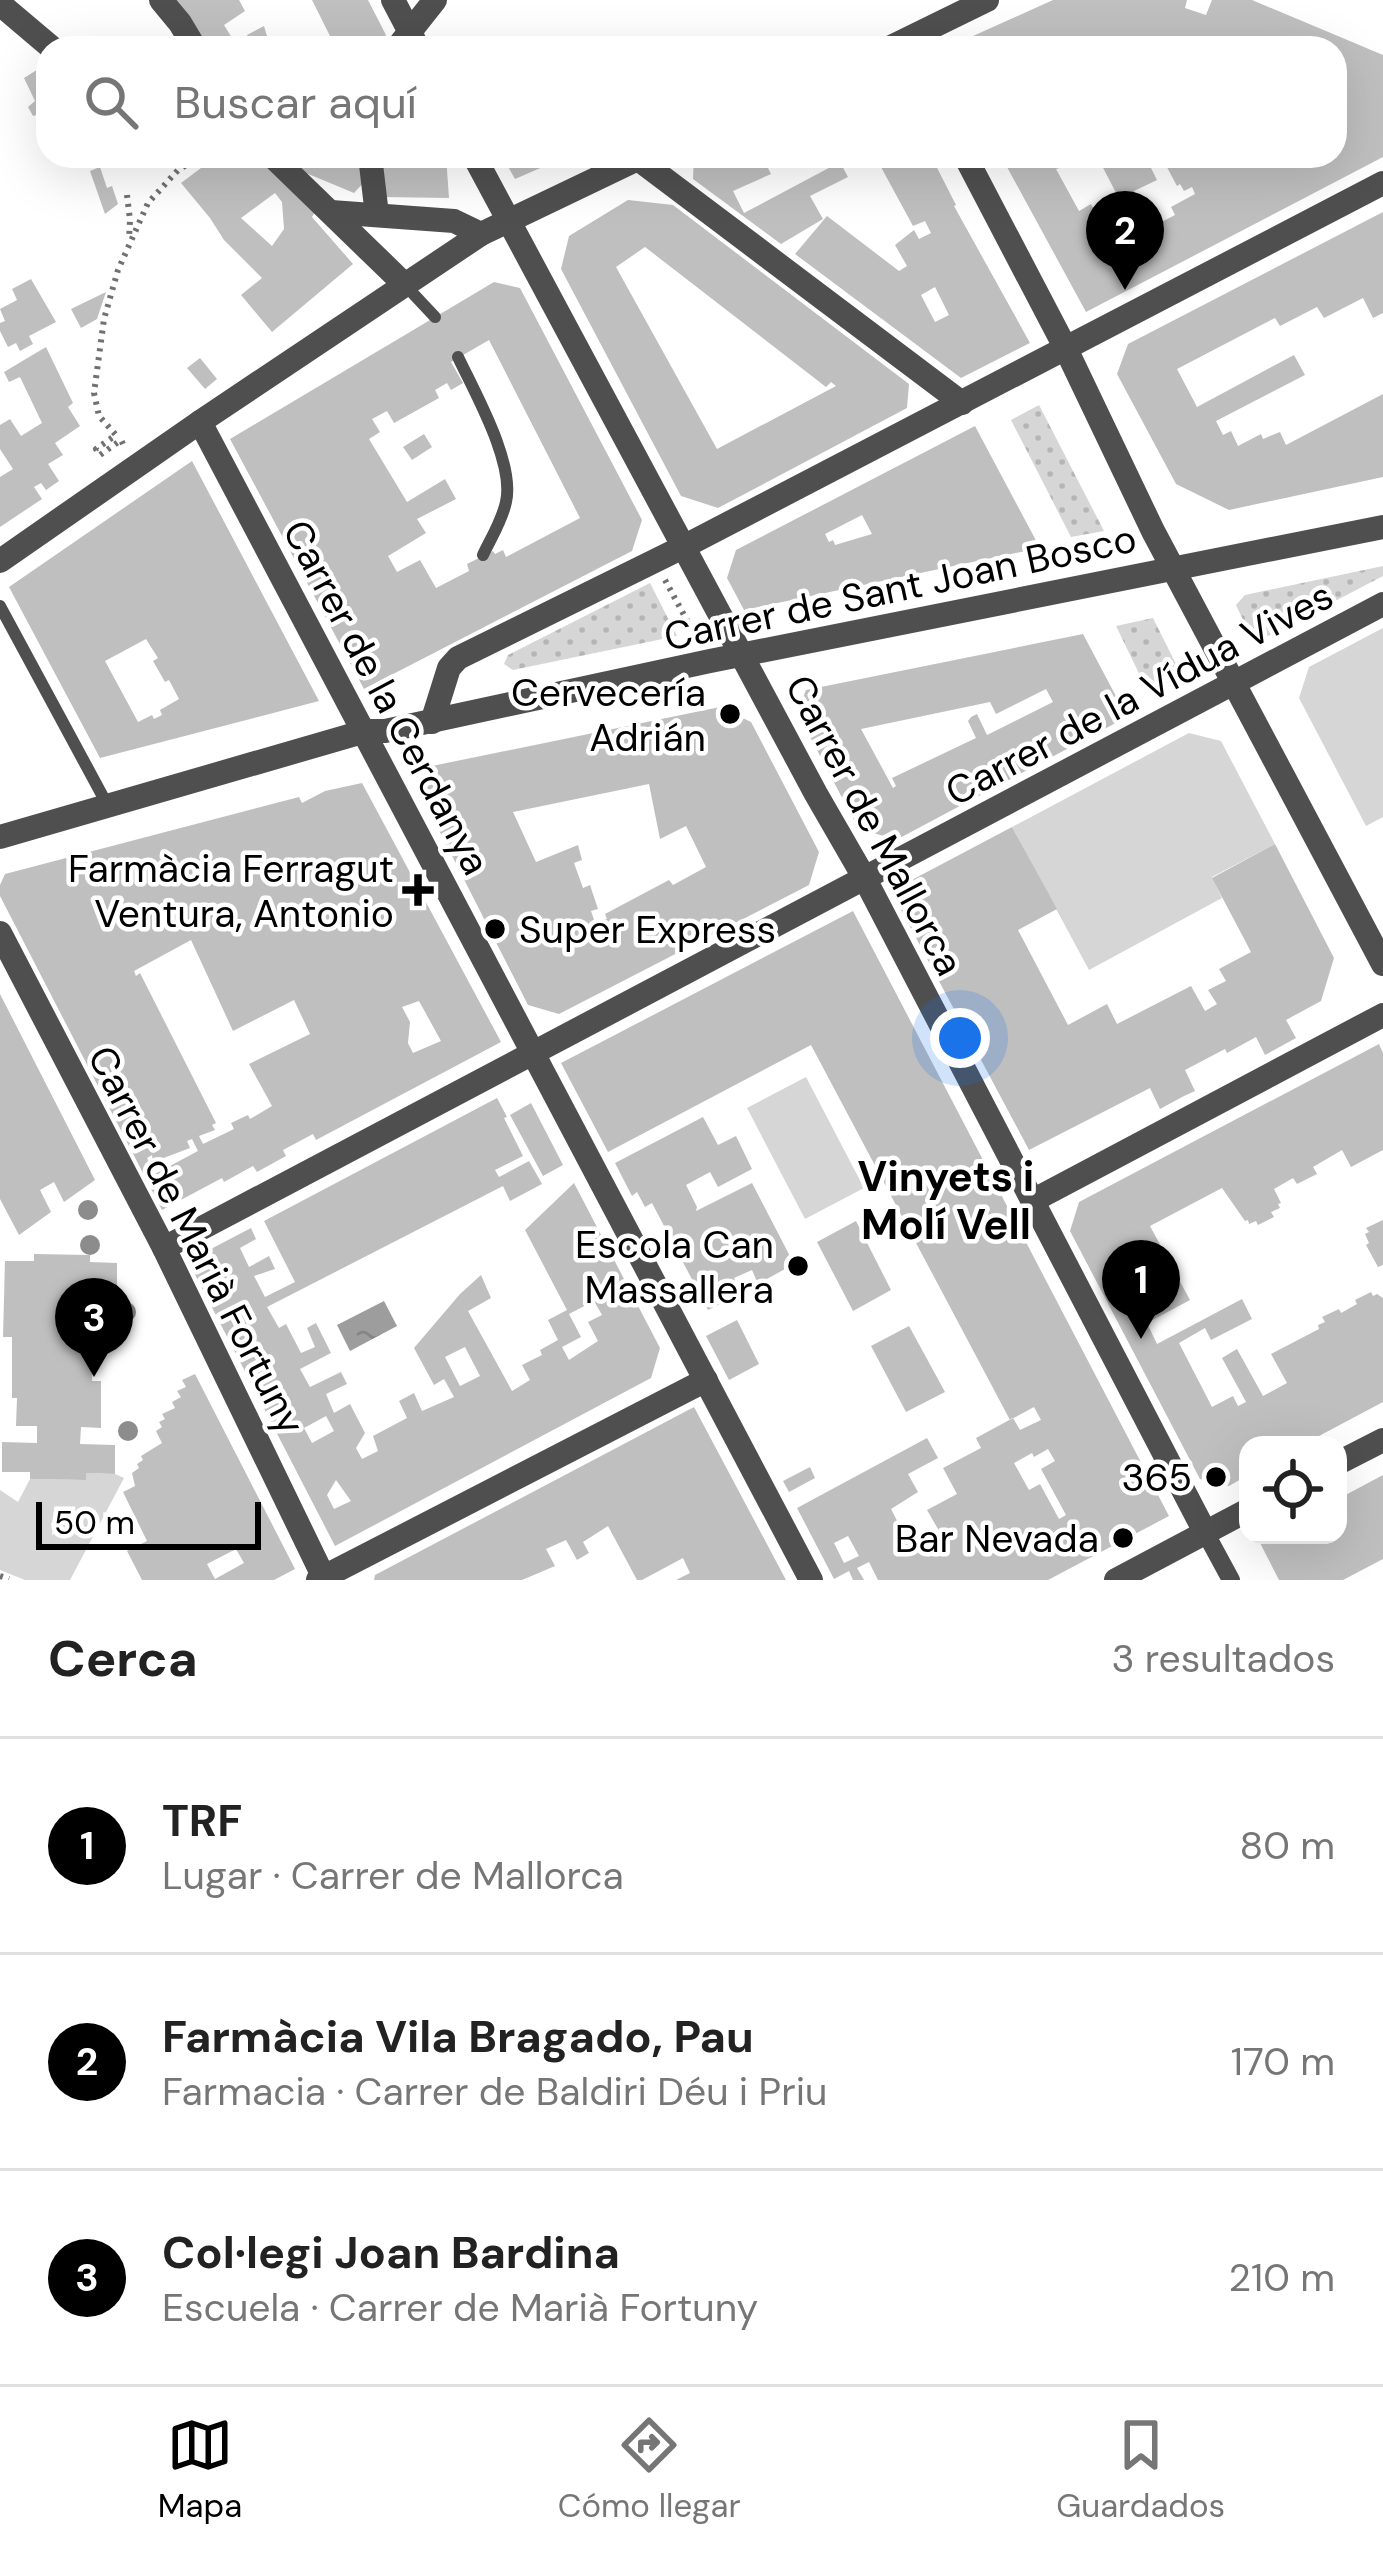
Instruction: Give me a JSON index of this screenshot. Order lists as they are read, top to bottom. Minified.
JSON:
{"streets":{"street":["Carrer de Sant Joan Bosco","Carrer de la Vídua Vives","Carrer de la Cerdanya","Carrer de Mallorca","Carrer de Marià Fortuny"]},"crossings":[["Carrer de Sant Joan Bosco","Carrer de la Cerdanya"],["Carrer de Sant Joan Bosco","Carrer de Mallorca"],["Carrer de la Vídua Vives","Carrer de la Cerdanya"],["Carrer de la Vídua Vives","Carrer de Mallorca"],["Carrer de la Vídua Vives","Carrer de Marià Fortuny"]],"districts":["Vinyets i Molí Vell"],"places":{"other":["Cervecería Adrián","Super Express","Escola Can Massallera","365","Bar Nevada"],"health":["Farmàcia Ferragut Ventura, Antonio"]},"scale_bar":"50 m","page":{"search":"Buscar aquí","pins":["2","1","3"],"scale":"50 m","heading":["Cerca","3 resultados"],"list":[{"mark":"1","name":"TRF","note":"Lugar · Carrer de Mallorca","value":"80 m"},{"mark":"2","name":"Farmàcia Vila Bragado, Pau","note":"Farmacia · Carrer de Baldiri Déu i Priu","value":"170 m"},{"mark":"3","name":"Col·legi Joan Bardina","note":"Escuela · Carrer de Marià Fortuny","value":"210 m"}],"nav":["Mapa","Cómo llegar","Guardados"]}}
